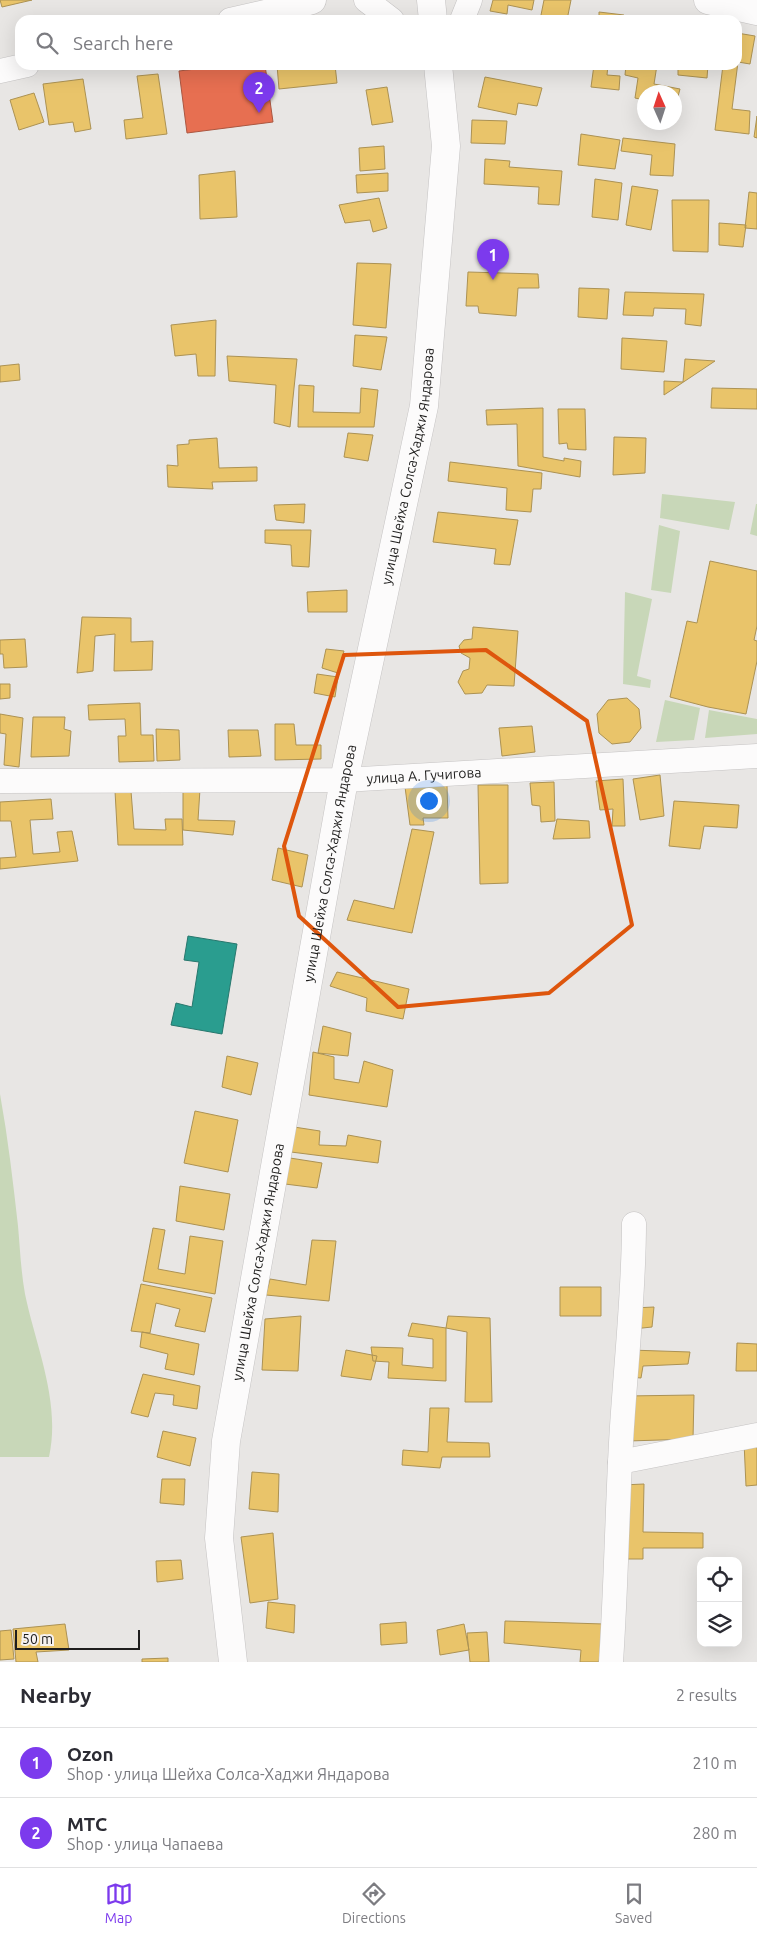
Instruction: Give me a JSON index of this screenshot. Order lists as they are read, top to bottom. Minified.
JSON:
{"streets":{"main road":["улица Шейха Солса-Хаджи Яндарова"],"street":["улица А. Гучигова"]},"crossings":[["улица Шейха Солса-Хаджи Яндарова","улица А. Гучигова"]],"scale_bar":"50 m","north":"top","page":{"search":"Search here","pins":["2","1"],"scale":"50 m","heading":["Nearby","2 results"],"list":[{"mark":"1","name":"Ozon","note":"Shop · улица Шейха Солса-Хаджи Яндарова","value":"210 m"},{"mark":"2","name":"МТС","note":"Shop · улица Чапаева","value":"280 m"}],"nav":["Map","Directions","Saved"]}}
